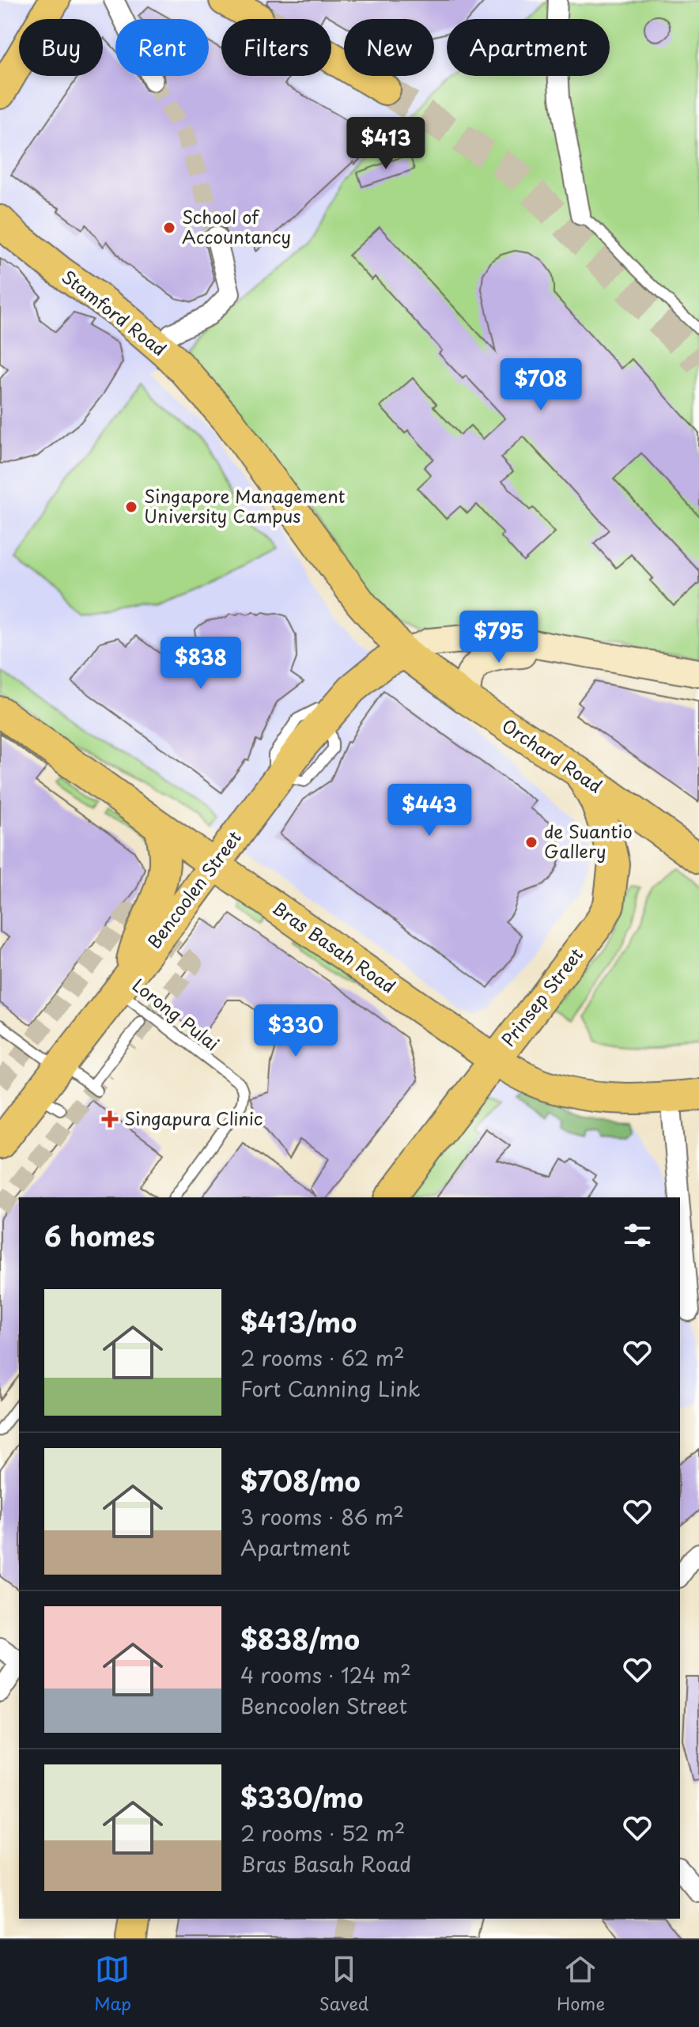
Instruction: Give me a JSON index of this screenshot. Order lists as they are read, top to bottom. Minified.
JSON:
{"streets":{"main road":["Stamford Road","Orchard Road","Bencoolen Street","Bras Basah Road","Prinsep Street"],"lane":["Lorong Pulai"]},"crossings":[["Stamford Road","Orchard Road"],["Stamford Road","Bencoolen Street"],["Orchard Road","Bencoolen Street"],["Orchard Road","Prinsep Street"],["Bencoolen Street","Bras Basah Road"],["Bencoolen Street","Lorong Pulai"],["Bras Basah Road","Prinsep Street"]],"places":{"other":["School of Accountancy","Singapore Management University Campus","de Suantio Gallery"],"health":["Singapura Clinic"]},"page":{"chip":["Buy","Rent","Filters","New","Apartment"],"price":["$413","$708","$795","$838","$443","$330"],"heading":"6 homes","list":[{"name":"$413/mo","note":"2 rooms · 62 m² · Fort Canning Link"},{"name":"$708/mo","note":"3 rooms · 86 m² · Apartment"},{"name":"$838/mo","note":"4 rooms · 124 m² · Bencoolen Street"},{"name":"$330/mo","note":"2 rooms · 52 m² · Bras Basah Road"}],"tabs":["Map","Saved","Home"]}}
